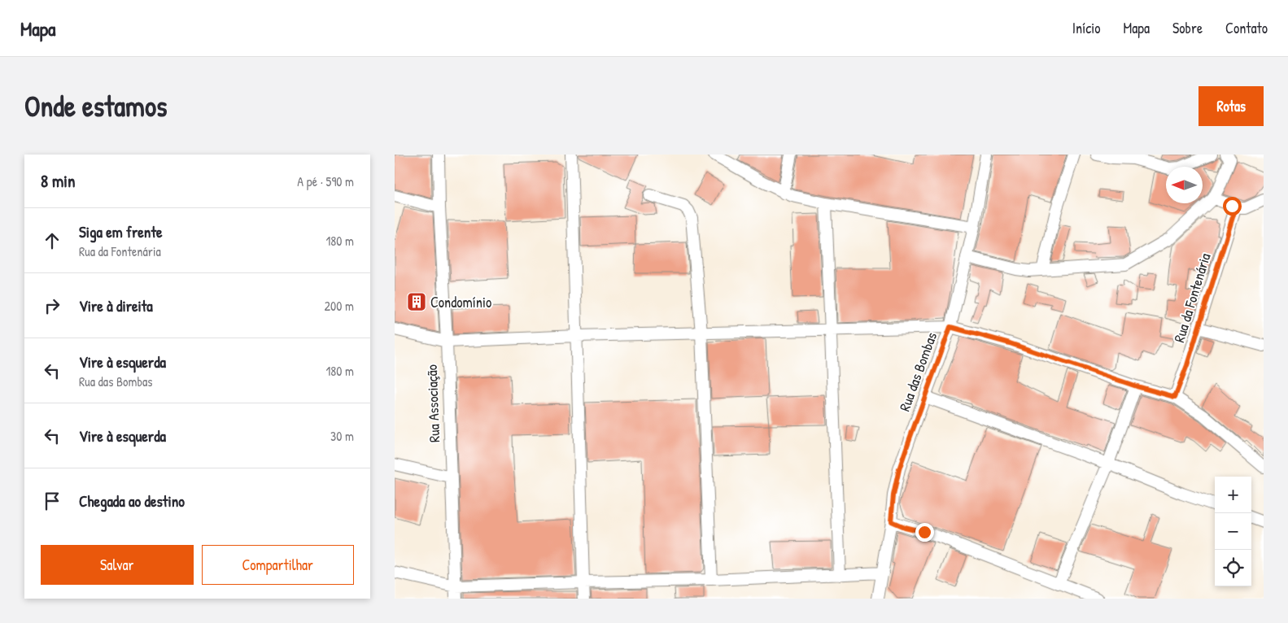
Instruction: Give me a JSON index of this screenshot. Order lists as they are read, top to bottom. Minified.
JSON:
{"streets":{"street":["Rua da Fontenária","Rua das Bombas","Rua Associação"]},"places":{"building":["Condomínio"]},"north":"left","page":{"header":"Mapa","nav":["Início","Mapa","Sobre","Contato"],"buttons":["Rotas",["Salvar","Compartilhar"]],"title":"Onde estamos","heading":["8 min","A pé · 590 m"],"list":[["Siga em frente","Rua da Fontenária","180 m"],["Vire à direita","200 m"],["Vire à esquerda","Rua das Bombas","180 m"],["Vire à esquerda","30 m"],"Chegada ao destino"],"map_buttons":["+","−"]}}
